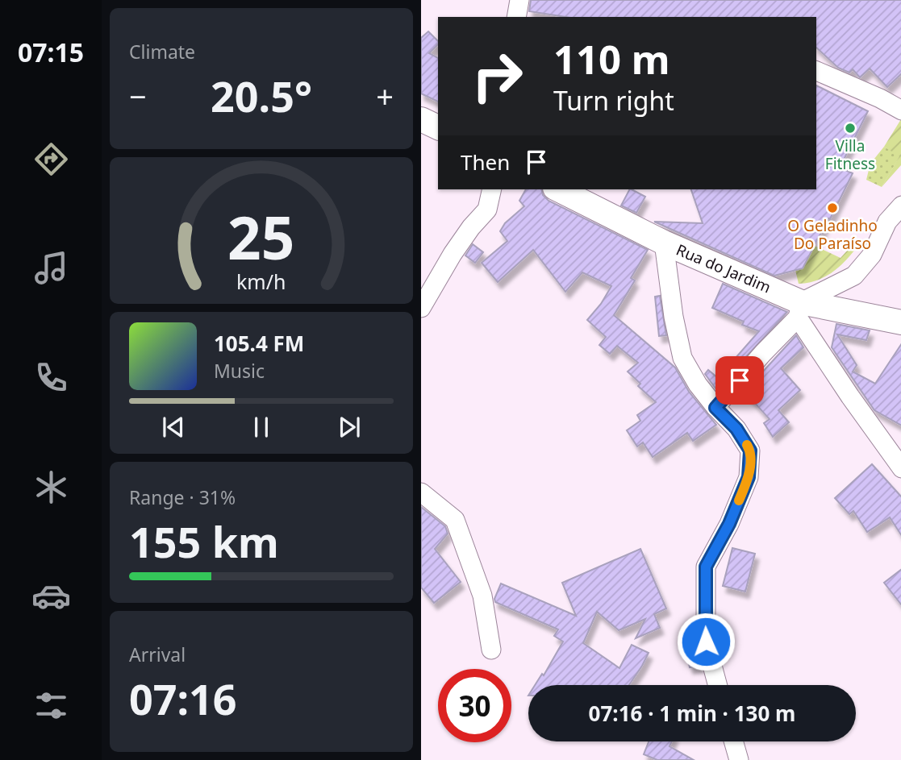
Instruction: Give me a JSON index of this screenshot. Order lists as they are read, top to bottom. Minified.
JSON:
{"streets":{"main road":["Rua do Jardim"]},"places":["Villa Fitness","O Geladinho Do Paraíso"],"page":{"tabs":"07:15","tile":["Climate",["Range · 31%","155 km"],["Arrival","07:16"]],"turn":["110 m","Turn right"],"heat":["−","20.5°","+"],"then":"Then","song":["105.4 FM","Music"],"limit":"30","trip":"07:16 · 1 min · 130 m","gauge":["25","km/h"]}}
